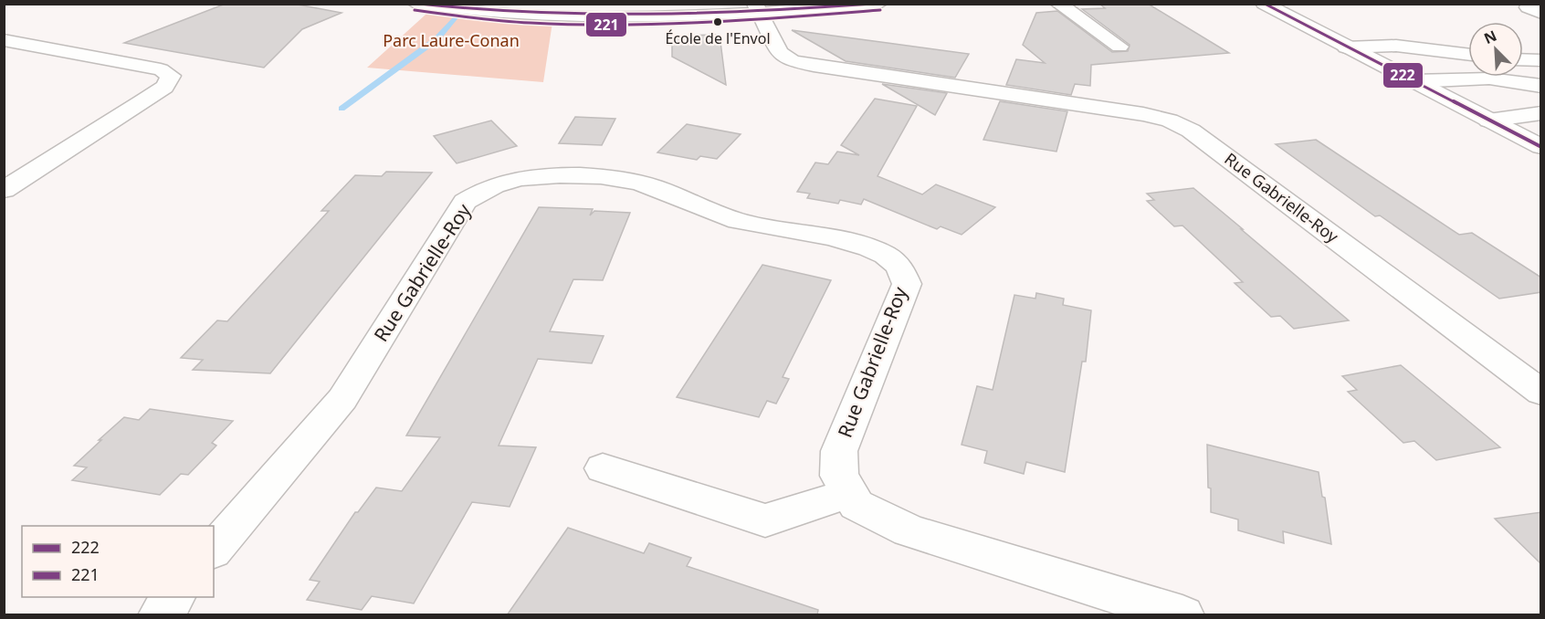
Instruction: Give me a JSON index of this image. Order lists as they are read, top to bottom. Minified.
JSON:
{"streets":{"street":["Rue Gabrielle-Roy"]},"parks":["Parc Laure-Conan"],"places":["École de l'Envol"],"lines":["transit line 222","transit line 221"],"legend":["222","221"],"north":"top left"}
